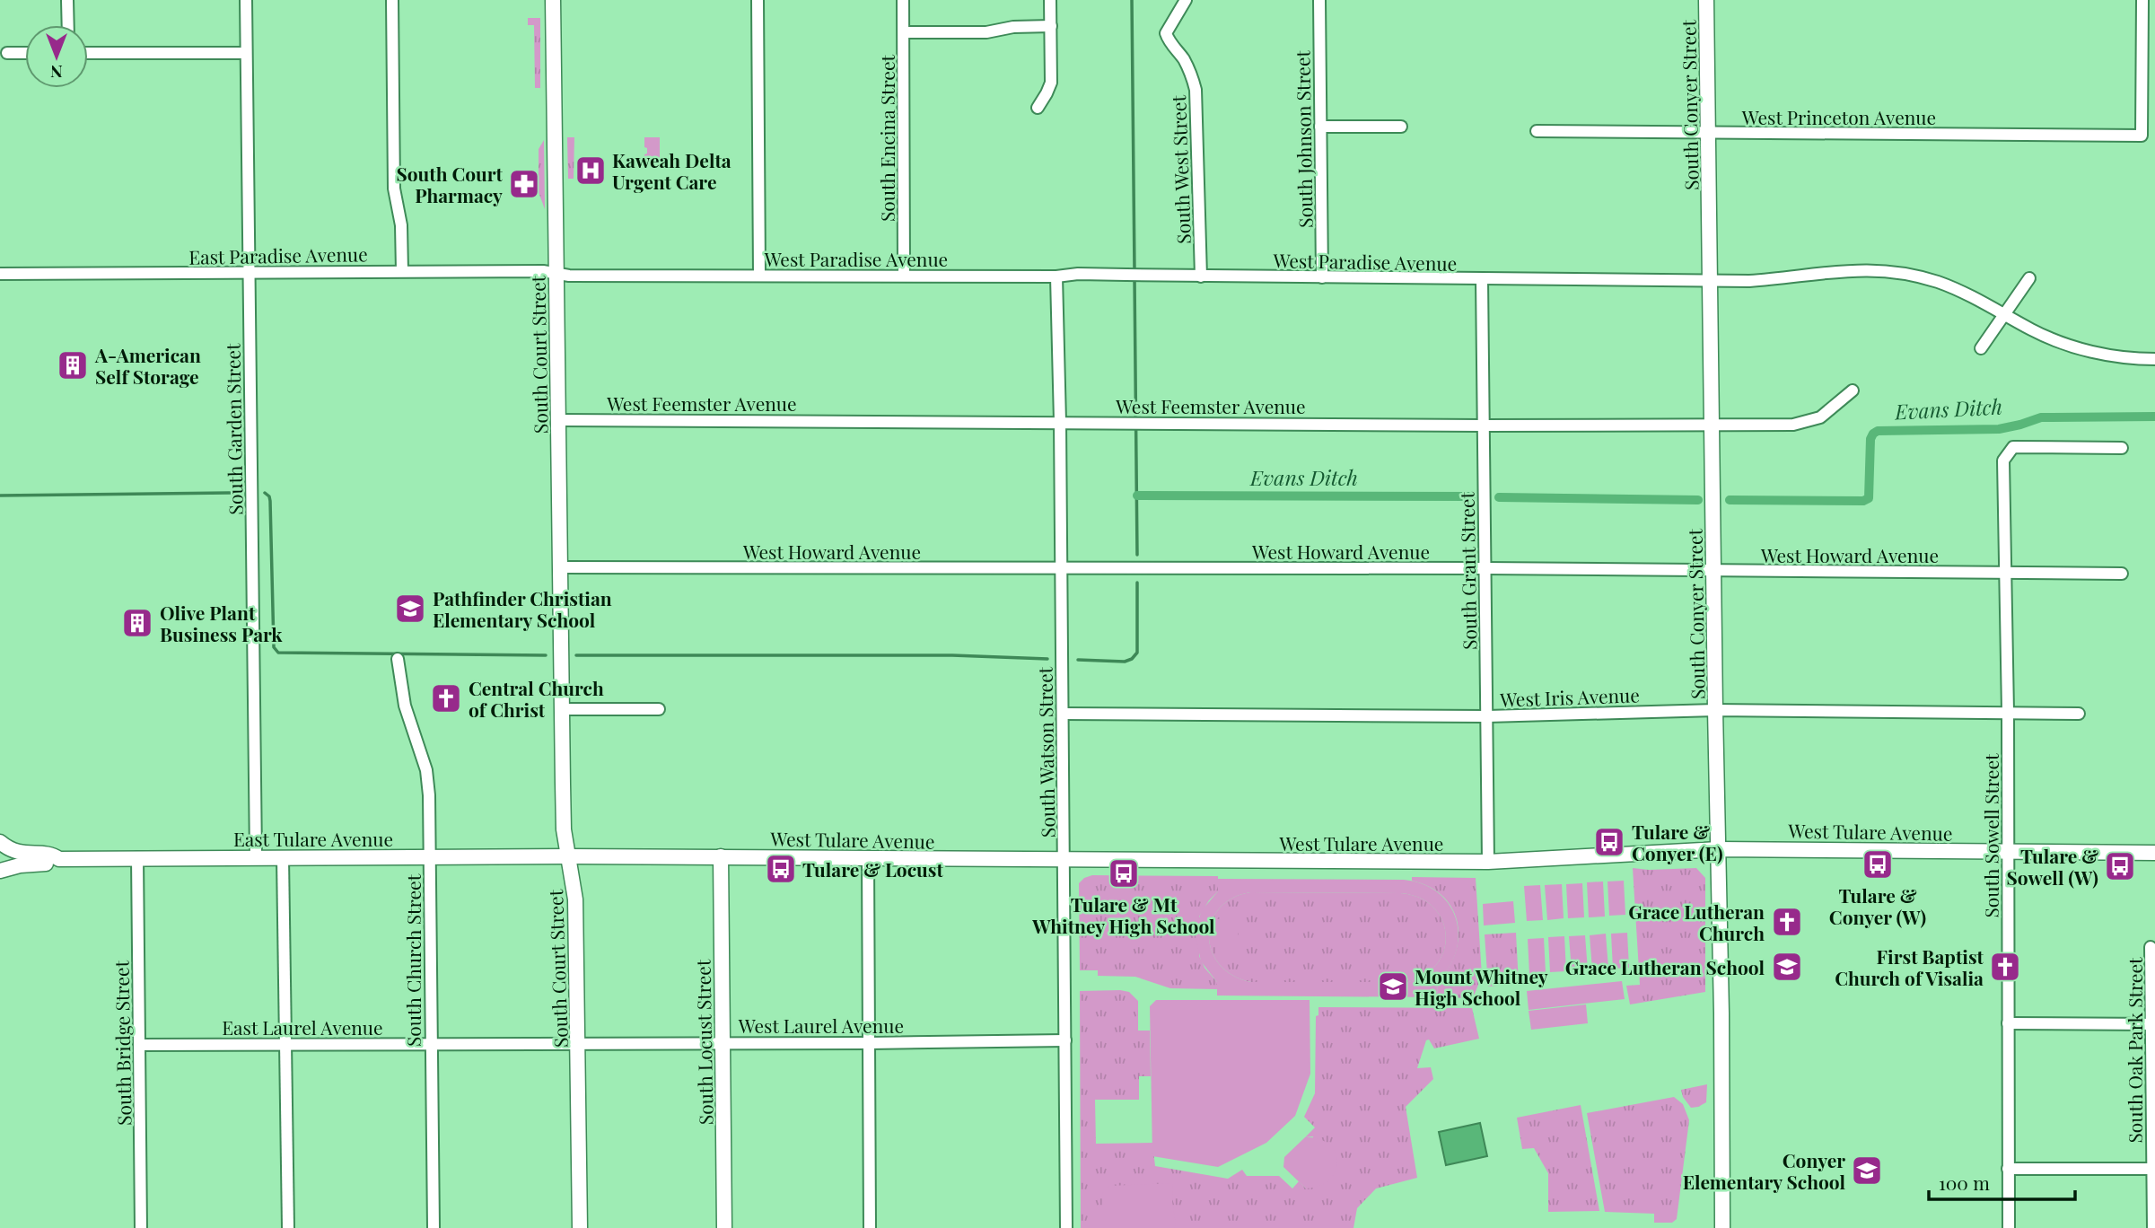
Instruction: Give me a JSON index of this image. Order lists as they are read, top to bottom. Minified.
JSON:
{"streets":{"street":["South Conyer Street","West Princeton Avenue","South Encina Street","South Johnson Street","South West Street","East Paradise Avenue","West Paradise Avenue","South Court Street","West Feemster Avenue","South Garden Street","West Howard Avenue","South Grant Street","West Iris Avenue","South Watson Street","West Tulare Avenue","South Sowell Street","East Tulare Avenue","South Church Street","West Laurel Avenue","East Laurel Avenue","South Locust Street","South Bridge Street","South Oak Park Street"]},"crossings":[["South Conyer Street","West Princeton Avenue"],["South Conyer Street","West Paradise Avenue"],["South Conyer Street","West Feemster Avenue"],["South Conyer Street","West Howard Avenue"],["South Conyer Street","West Iris Avenue"],["South Conyer Street","West Tulare Avenue"],["South Encina Street","West Paradise Avenue"],["South Johnson Street","West Paradise Avenue"],["South West Street","West Paradise Avenue"],["East Paradise Avenue","West Paradise Avenue"],["East Paradise Avenue","South Court Street"],["East Paradise Avenue","South Garden Street"],["West Paradise Avenue","South Court Street"],["West Paradise Avenue","South Grant Street"],["West Paradise Avenue","South Watson Street"],["South Court Street","West Feemster Avenue"],["South Court Street","West Howard Avenue"],["South Court Street","West Tulare Avenue"],["South Court Street","East Tulare Avenue"],["South Court Street","West Laurel Avenue"],["South Court Street","East Laurel Avenue"],["West Feemster Avenue","South Grant Street"],["West Feemster Avenue","South Watson Street"],["South Garden Street","East Tulare Avenue"],["West Howard Avenue","South Grant Street"],["West Howard Avenue","South Watson Street"],["West Howard Avenue","South Sowell Street"],["South Grant Street","West Iris Avenue"],["South Grant Street","West Tulare Avenue"],["West Iris Avenue","South Watson Street"],["West Iris Avenue","South Sowell Street"],["South Watson Street","West Tulare Avenue"],["South Watson Street","West Laurel Avenue"],["West Tulare Avenue","South Sowell Street"],["West Tulare Avenue","East Tulare Avenue"],["West Tulare Avenue","South Locust Street"],["East Tulare Avenue","South Church Street"],["East Tulare Avenue","South Bridge Street"],["South Church Street","East Laurel Avenue"],["West Laurel Avenue","East Laurel Avenue"],["West Laurel Avenue","South Locust Street"],["East Laurel Avenue","South Bridge Street"]],"water":["Evans Ditch"],"places":{"hospital":["Kaweah Delta Urgent Care"],"pharmacy":["South Court Pharmacy"],"building":["A-American Self Storage","Olive Plant Business Park"],"school or university":["Pathfinder Christian Elementary School","Grace Lutheran School","Mount Whitney High School","Conyer Elementary School"],"church":["Central Church of Christ","Grace Lutheran Church","First Baptist Church of Visalia"],"bus stop":["Tulare & Conyer (E)","Tulare & Conyer (W)","Tulare & Sowell (W)","Tulare & Locust","Tulare & Mt Whitney High School"]},"scale_bar":"100 m","north":"bottom"}
